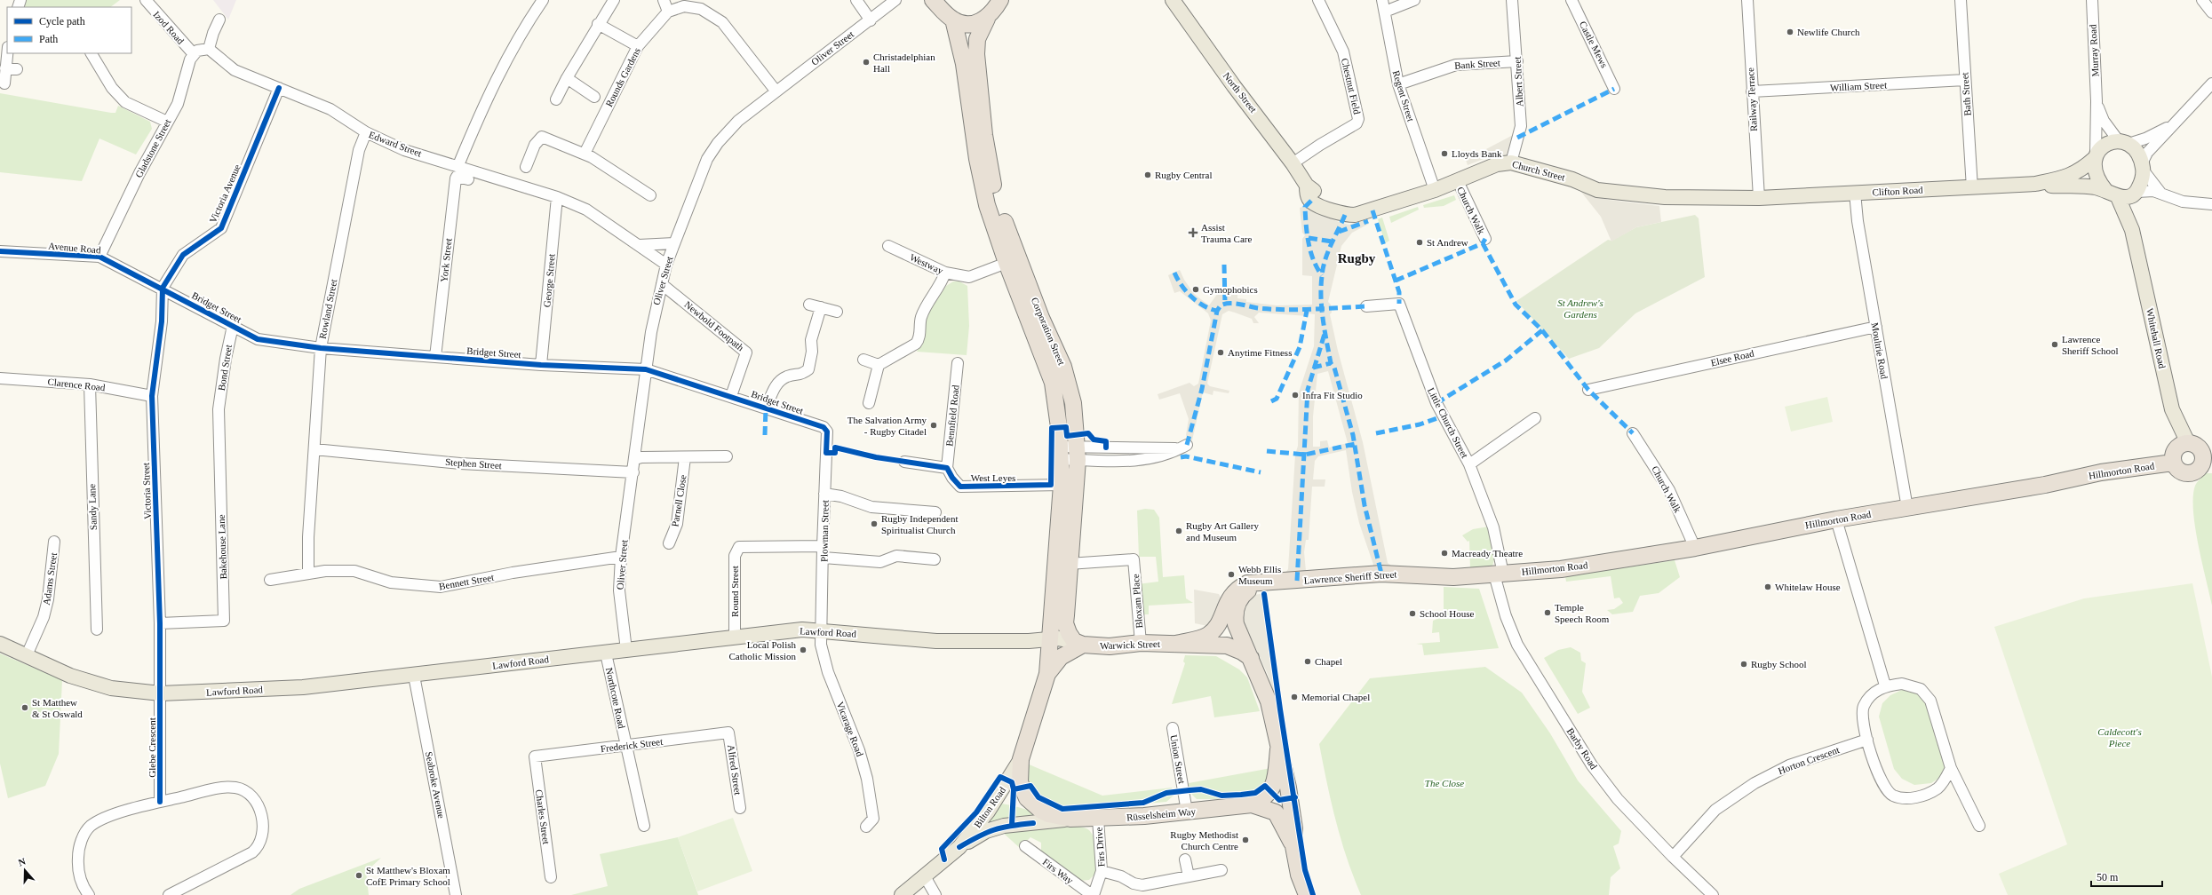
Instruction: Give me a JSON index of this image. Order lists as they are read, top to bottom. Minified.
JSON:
{"streets":{"highway":["Corporation Street","Hillmorton Road","Lawrence Sheriff Street","Warwick Street","Bilton Road","Rüsselsheim Way"],"main road":["North Street","Church Street","Clifton Road","Whitehall Road","Lawford Road"],"street":["Izod Road","Castle Mews","Oliver Street","Murray Road","Bank Street","Rounds Gardens","Albert Street","Chestnut Field","William Street","Bath Street","Regent Street","Railway Terrace","Edward Street","Gladstone Street","Victoria Avenue","Church Walk","Avenue Road","York Street","Westway","George Street","Bridget Street","Rowland Street","Newbold Footpath","Moultrie Road","Elsee Road","Bond Street","Clarence Road","Bennfield Road","Little Church Street","Stephen Street","West Leyes","Victoria Street","Parnell Close","Sandy Lane","Plowman Street","Bakehouse Lane","Adams Street","Bennett Street","Round Street","Bloxam Place","Northcote Road","Vicarage Road","Frederick Street","Glebe Crescent","Barby Road","Union Street","Horton Crescent","Alfred Street","Seabroke Avenue","Charles Street","Firs Drive","Firs Way"]},"crossings":[["Izod Road","Gladstone Street"],["Oliver Street","Rounds Gardens"],["Oliver Street","Edward Street"],["Oliver Street","Bridget Street"],["Oliver Street","Newbold Footpath"],["Oliver Street","Stephen Street"],["Oliver Street","Bennett Street"],["Oliver Street","Lawford Road"],["Murray Road","Clifton Road"],["Murray Road","Whitehall Road"],["Bank Street","Albert Street"],["Bank Street","Regent Street"],["Albert Street","Church Street"],["Chestnut Field","North Street"],["William Street","Bath Street"],["William Street","Railway Terrace"],["North Street","Church Street"],["Bath Street","Clifton Road"],["Regent Street","Church Street"],["Railway Terrace","Church Street"],["Railway Terrace","Clifton Road"],["Edward Street","Victoria Avenue"],["Edward Street","George Street"],["Edward Street","Rowland Street"],["Gladstone Street","Avenue Road"],["Church Street","Clifton Road"],["Church Street","Church Walk"],["Clifton Road","Whitehall Road"],["Clifton Road","Moultrie Road"],["Victoria Avenue","Avenue Road"],["Victoria Avenue","Bridget Street"],["Victoria Avenue","Victoria Street"],["Church Walk","Hillmorton Road"],["Avenue Road","Bridget Street"],["Avenue Road","Victoria Street"],["York Street","Bridget Street"],["Westway","Corporation Street"],["George Street","Bridget Street"],["Bridget Street","Rowland Street"],["Bridget Street","Newbold Footpath"],["Bridget Street","Bond Street"],["Bridget Street","Victoria Street"],["Bridget Street","Plowman Street"],["Rowland Street","Stephen Street"],["Rowland Street","Bennett Street"],["Corporation Street","West Leyes"],["Corporation Street","Bloxam Place"],["Corporation Street","Lawford Road"],["Corporation Street","Warwick Street"],["Corporation Street","Bilton Road"],["Whitehall Road","Hillmorton Road"],["Moultrie Road","Elsee Road"],["Moultrie Road","Hillmorton Road"],["Bond Street","Bakehouse Lane"],["Clarence Road","Victoria Street"],["Clarence Road","Sandy Lane"],["Bennfield Road","West Leyes"],["Little Church Street","Hillmorton Road"],["Little Church Street","Lawrence Sheriff Street"],["Little Church Street","Barby Road"],["Hillmorton Road","Lawrence Sheriff Street"],["Hillmorton Road","Barby Road"],["Victoria Street","Bakehouse Lane"],["Victoria Street","Lawford Road"],["Victoria Street","Glebe Crescent"],["Plowman Street","Round Street"],["Plowman Street","Lawford Road"],["Plowman Street","Vicarage Road"],["Lawrence Sheriff Street","Warwick Street"],["Lawrence Sheriff Street","Barby Road"],["Lawrence Sheriff Street","Rüsselsheim Way"],["Adams Street","Lawford Road"],["Round Street","Lawford Road"],["Bloxam Place","Warwick Street"],["Lawford Road","Warwick Street"],["Lawford Road","Northcote Road"],["Lawford Road","Vicarage Road"],["Lawford Road","Glebe Crescent"],["Lawford Road","Seabroke Avenue"],["Lawford Road","Bilton Road"],["Warwick Street","Bilton Road"],["Northcote Road","Frederick Street"],["Frederick Street","Alfred Street"],["Frederick Street","Charles Street"],["Barby Road","Horton Crescent"],["Union Street","Rüsselsheim Way"],["Bilton Road","Rüsselsheim Way"],["Rüsselsheim Way","Firs Drive"],["Firs Drive","Firs Way"]],"districts":["Rugby"],"parks":["St Andrew's Gardens","Caldecott's Piece","The Close"],"places":{"other":["Newlife Church","Christadelphian Hall","Lloyds Bank","Rugby Central","St Andrew","Gymophobics","Lawrence Sheriff School","Anytime Fitness","Infra Fit Studio","The Salvation Army - Rugby Citadel","Rugby Independent Spiritualist Church","Rugby Art Gallery and Museum","Macready Theatre","Webb Ellis Museum","Whitelaw House","Temple Speech Room","School House","Local Polish Catholic Mission","Chapel","Rugby School","Memorial Chapel","St Matthew & St Oswald","Rugby Methodist Church Centre","St Matthew's Bloxam CofE Primary School"],"health":["Assist Trauma Care"]},"legend":["Cycle path","Path"],"scale_bar":"50 m","north":"top"}
